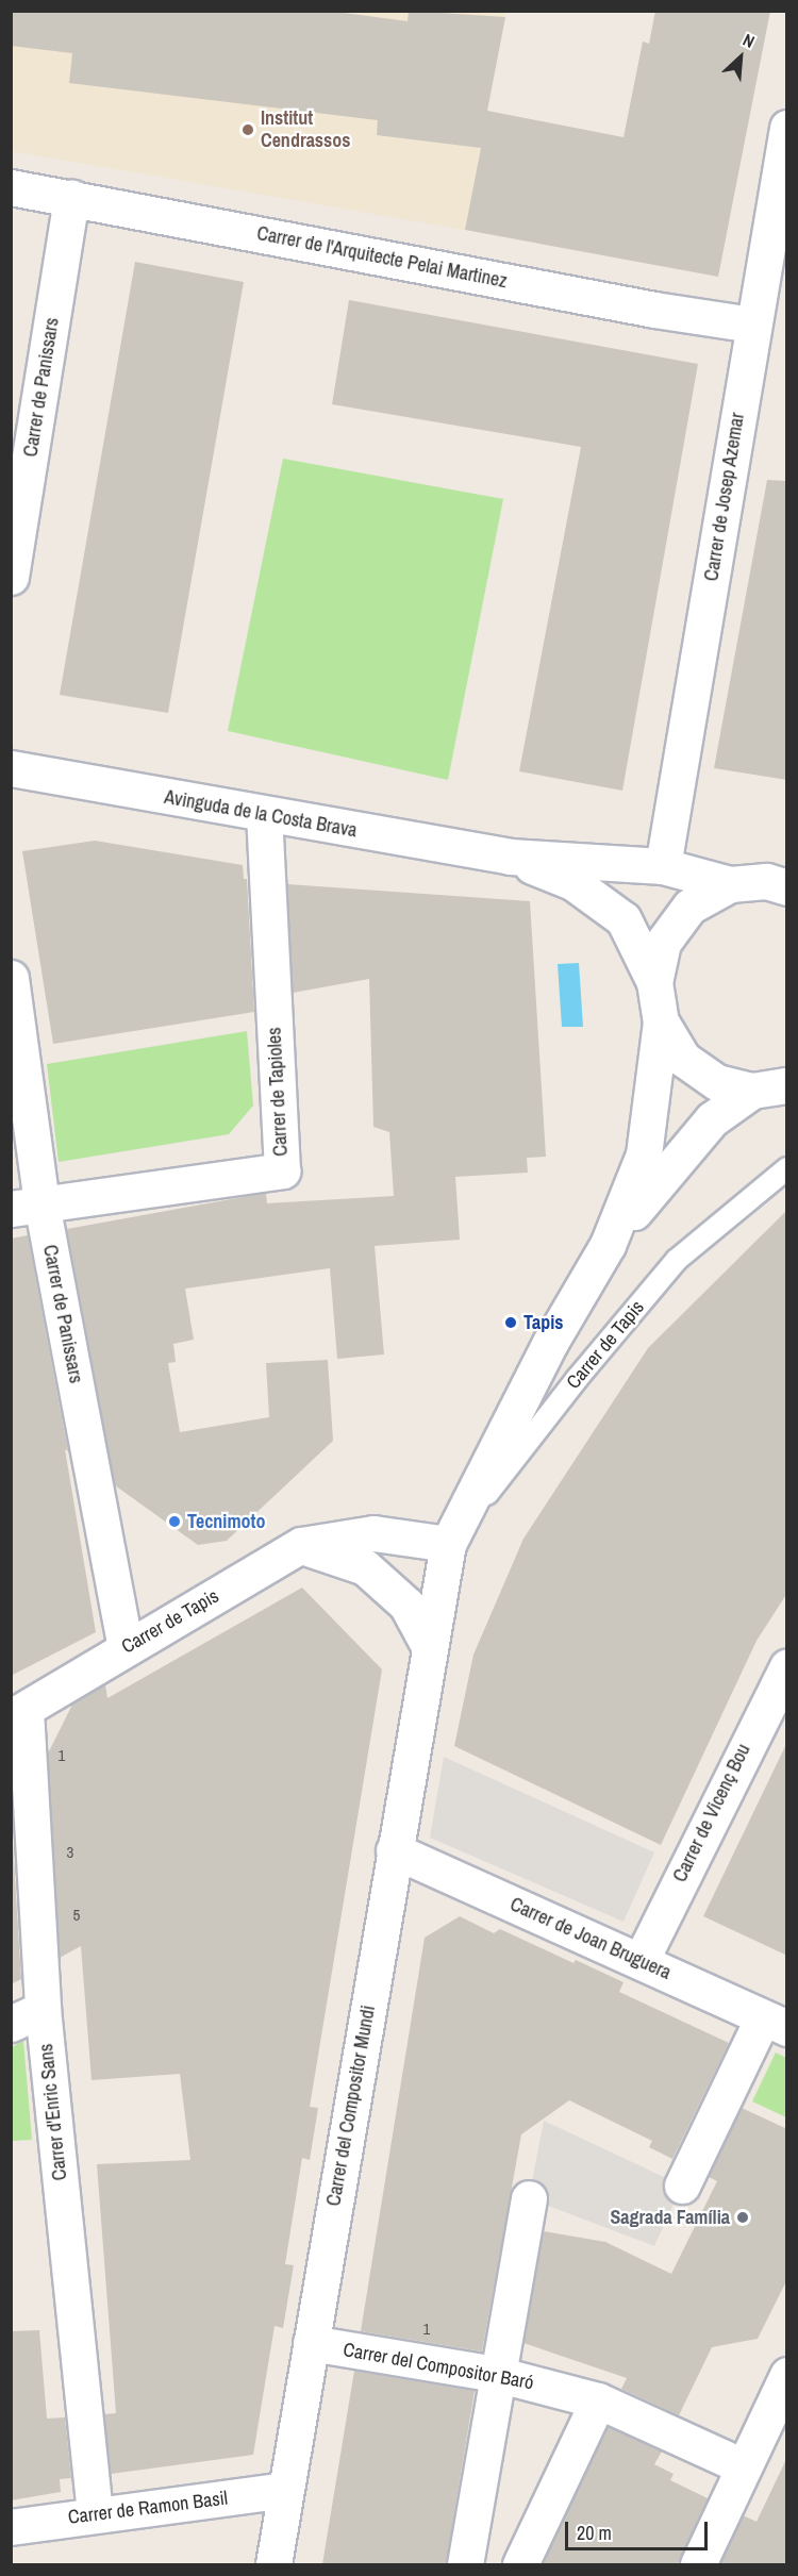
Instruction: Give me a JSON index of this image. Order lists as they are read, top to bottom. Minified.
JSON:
{"streets":{"street":["Carrer de l'Arquitecte Pelai Martinez","Carrer de Panissars","Carrer de Josep Azemar","Avinguda de la Costa Brava","Carrer de Tapioles","Carrer de Tapis","Carrer de Vicenç Bou","Carrer de Joan Bruguera","Carrer del Compositor Mundi","Carrer d'Enric Sans","Carrer del Compositor Baró","Carrer de Ramon Basil"]},"crossings":[["Carrer de l'Arquitecte Pelai Martinez","Carrer de Panissars"],["Carrer de l'Arquitecte Pelai Martinez","Carrer de Josep Azemar"],["Carrer de Panissars","Carrer de Tapioles"],["Carrer de Panissars","Carrer de Tapis"],["Carrer de Josep Azemar","Avinguda de la Costa Brava"],["Avinguda de la Costa Brava","Carrer de Tapioles"],["Carrer de Tapis","Carrer del Compositor Mundi"],["Carrer de Tapis","Carrer d'Enric Sans"],["Carrer de Vicenç Bou","Carrer de Joan Bruguera"],["Carrer de Joan Bruguera","Carrer del Compositor Mundi"],["Carrer del Compositor Mundi","Carrer del Compositor Baró"],["Carrer del Compositor Mundi","Carrer de Ramon Basil"],["Carrer d'Enric Sans","Carrer de Ramon Basil"]],"places":["Institut Cendrassos","Tapis","Tecnimoto","Sagrada Família"],"house_numbers":["1","3","5","1"],"scale_bar":"20 m","north":"top right"}
